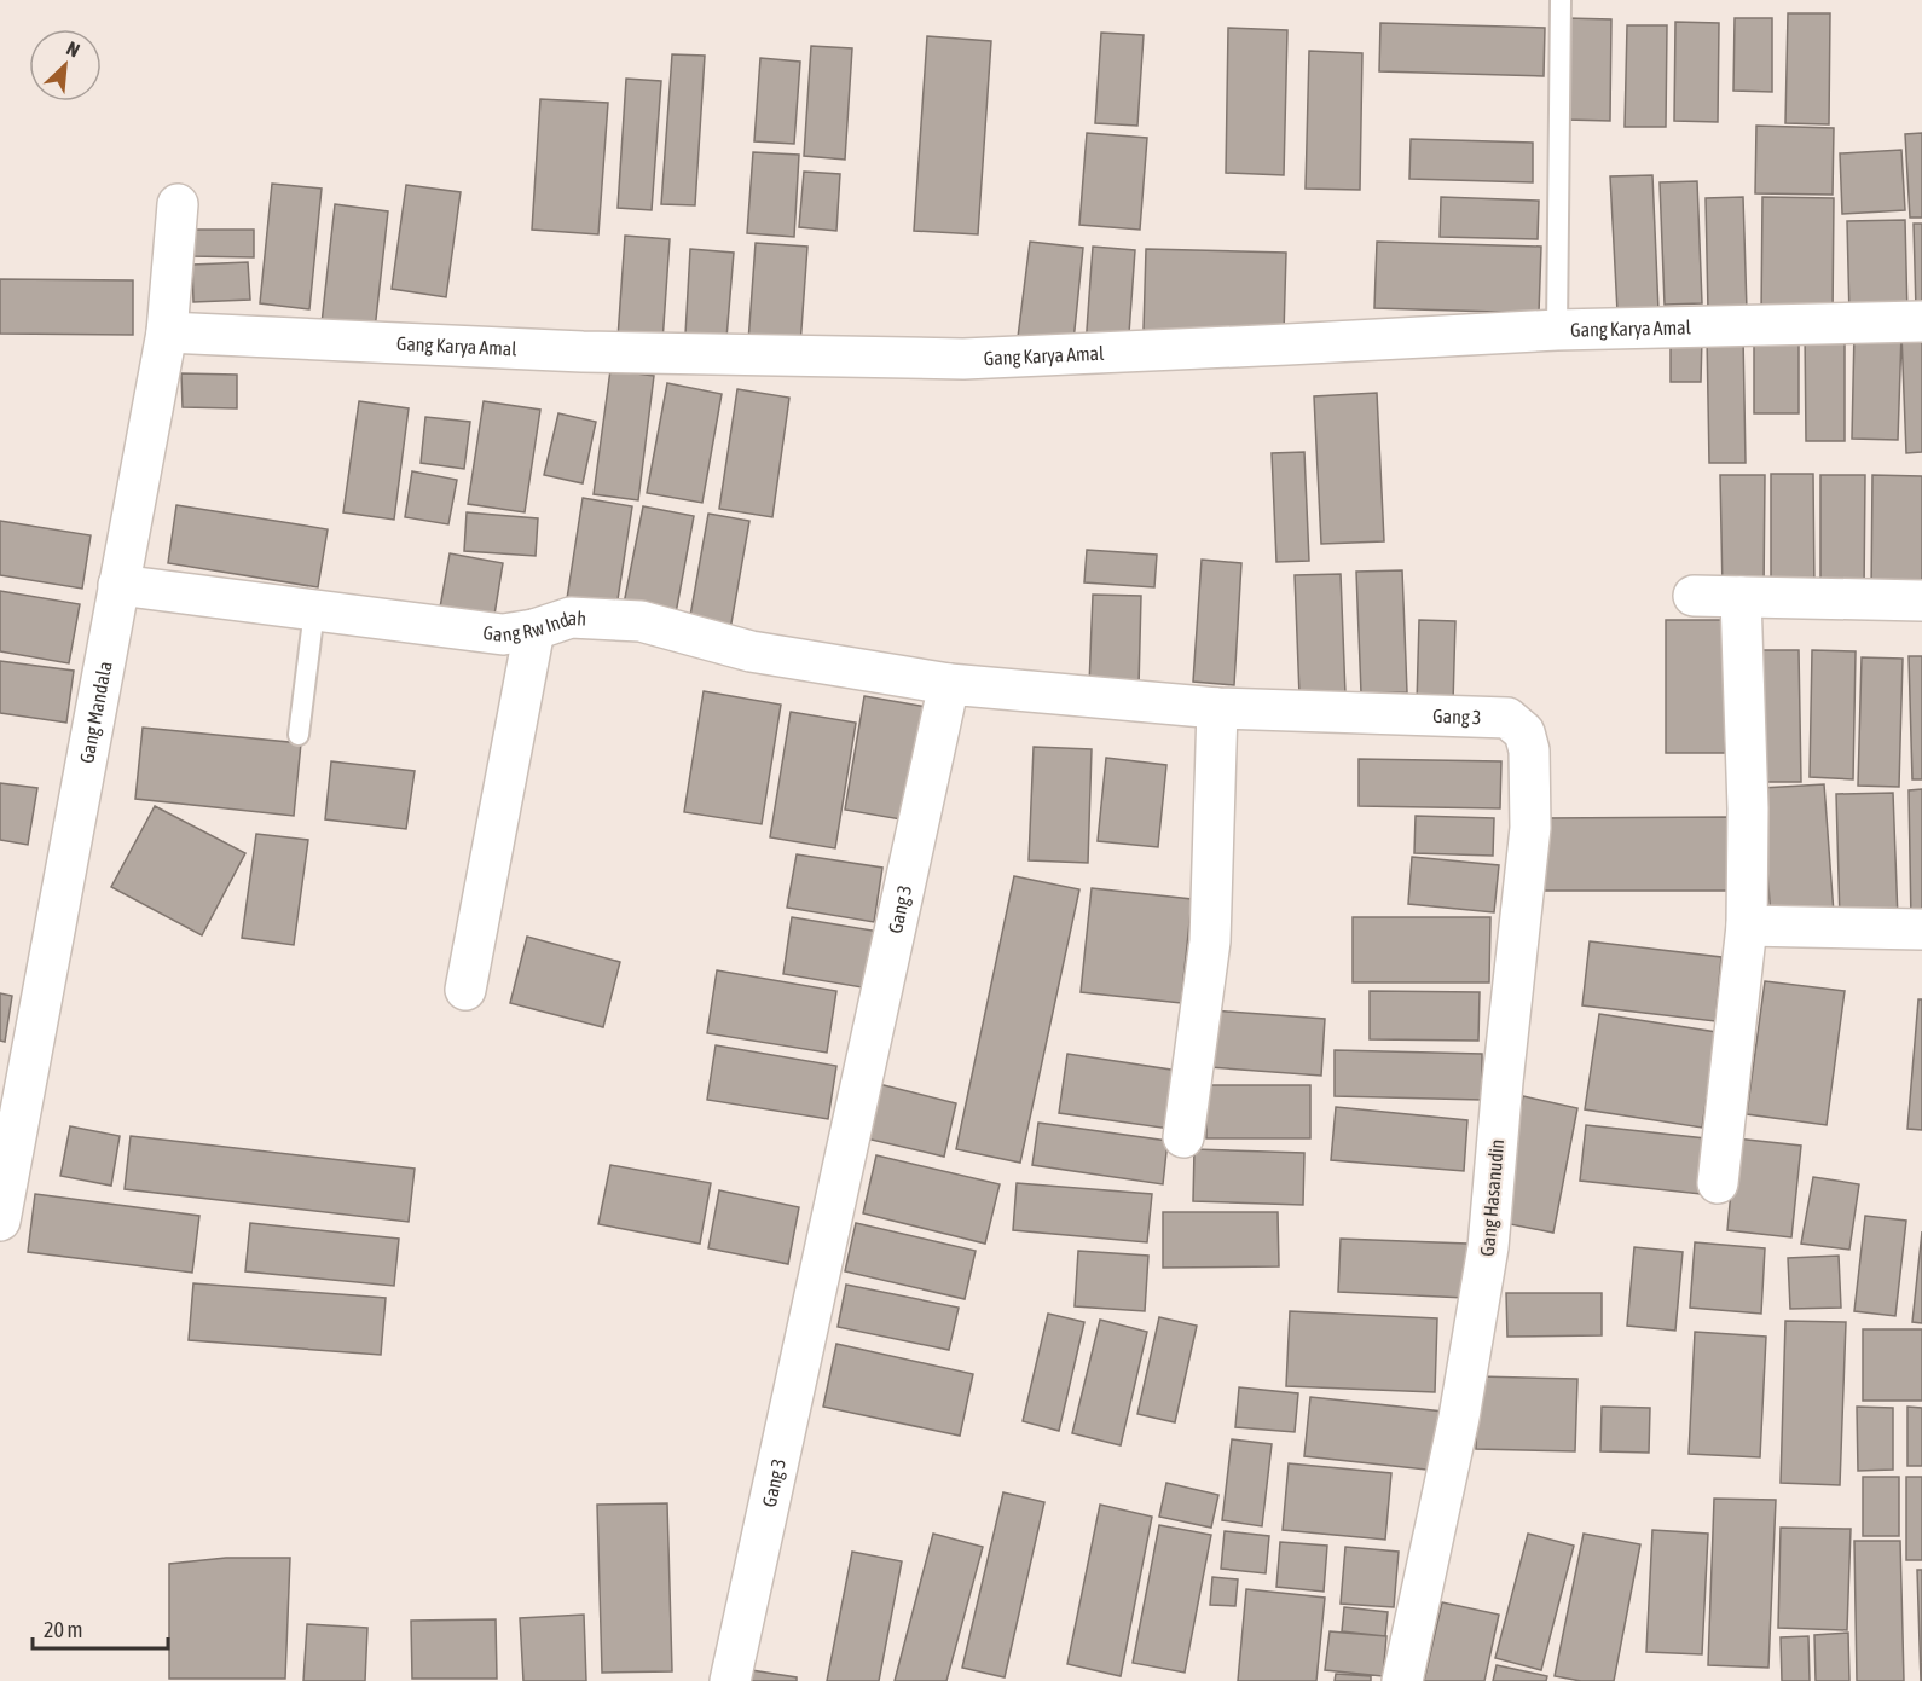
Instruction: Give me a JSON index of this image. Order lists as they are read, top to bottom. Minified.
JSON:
{"streets":{"street":["Gang Karya Amal","Gang Rw Indah","Gang Mandala","Gang 3","Gang Hasanudin"]},"crossings":[["Gang Karya Amal","Gang Mandala"],["Gang Rw Indah","Gang Mandala"],["Gang Rw Indah","Gang 3"],["Gang 3","Gang Hasanudin"]],"scale_bar":"20 m","north":"top right"}
